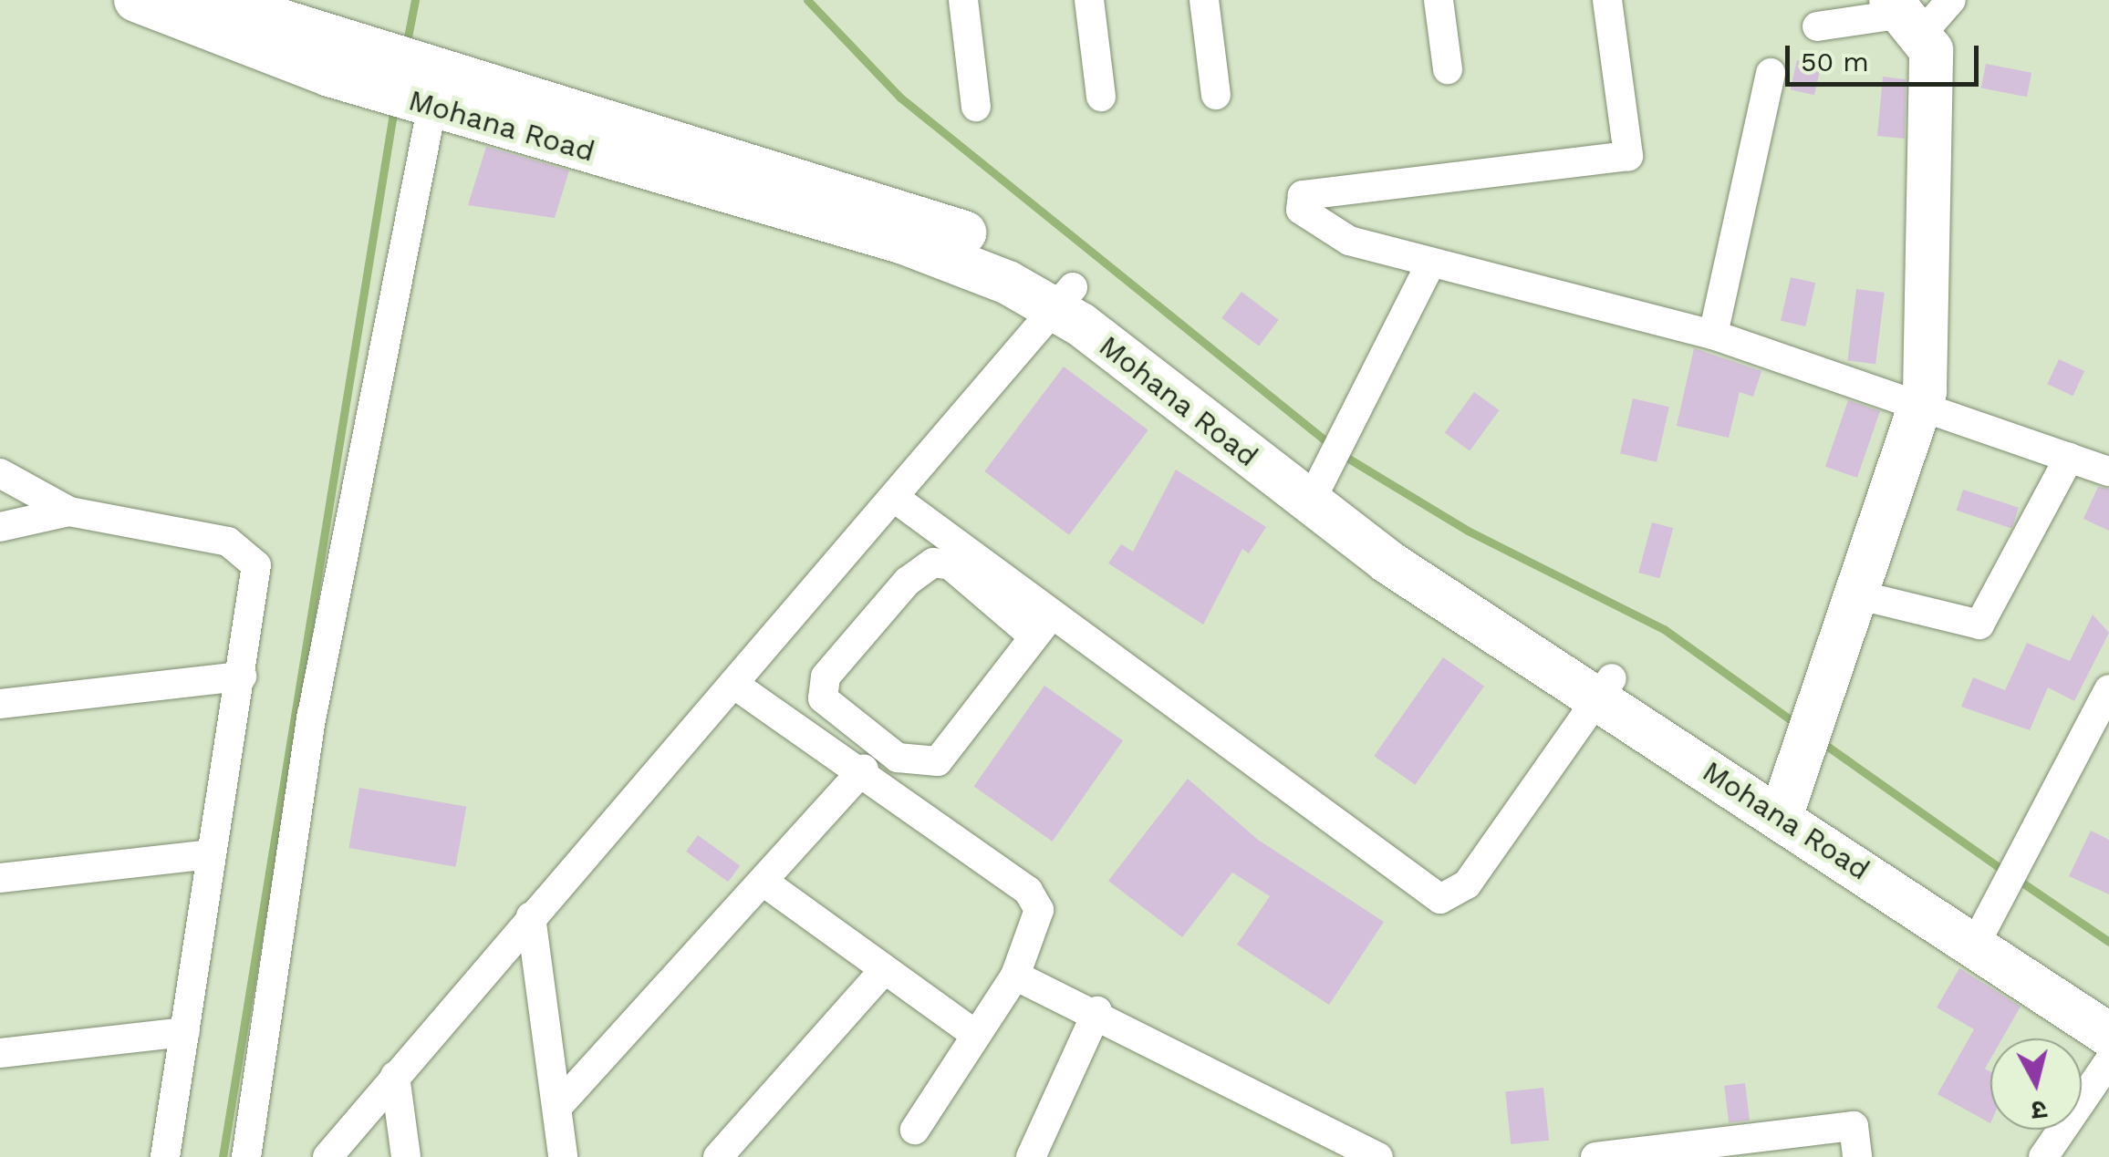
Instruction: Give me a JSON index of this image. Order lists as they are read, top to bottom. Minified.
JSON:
{"streets":{"street":["Mohana Road"]},"scale_bar":"50 m","north":"bottom"}
